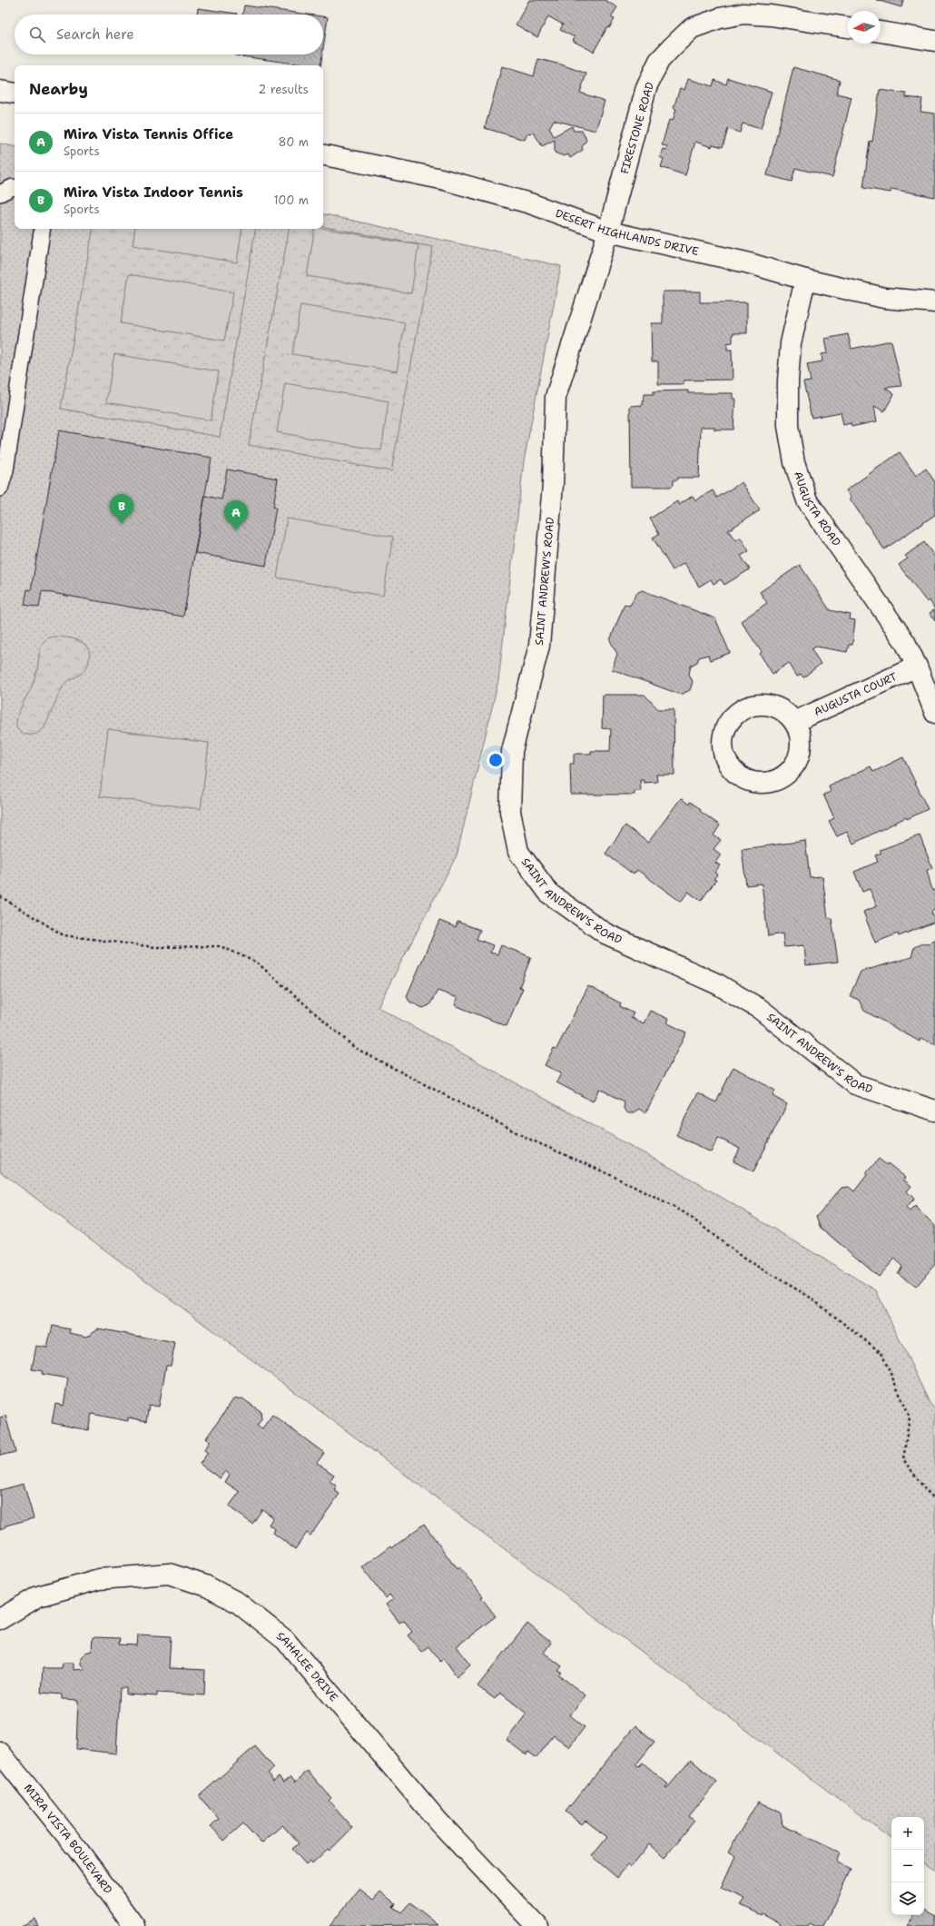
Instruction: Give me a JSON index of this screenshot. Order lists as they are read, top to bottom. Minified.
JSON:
{"streets":{"street":["FIRESTONE ROAD","DESERT HIGHLANDS DRIVE","AUGUSTA ROAD","SAINT ANDREW'S ROAD","AUGUSTA COURT","SAHALEE DRIVE","MIRA VISTA BOULEVARD"]},"crossings":[["FIRESTONE ROAD","DESERT HIGHLANDS DRIVE"],["FIRESTONE ROAD","SAINT ANDREW'S ROAD"],["DESERT HIGHLANDS DRIVE","AUGUSTA ROAD"],["DESERT HIGHLANDS DRIVE","SAINT ANDREW'S ROAD"],["AUGUSTA ROAD","AUGUSTA COURT"]],"north":"left","page":{"search":"Search here","heading":["Nearby","2 results"],"list":[{"mark":"A","name":"Mira Vista Tennis Office","note":"Sports","value":"80 m"},{"mark":"B","name":"Mira Vista Indoor Tennis","note":"Sports","value":"100 m"}],"pins":["B","A"],"map_buttons":["+","−"]}}
